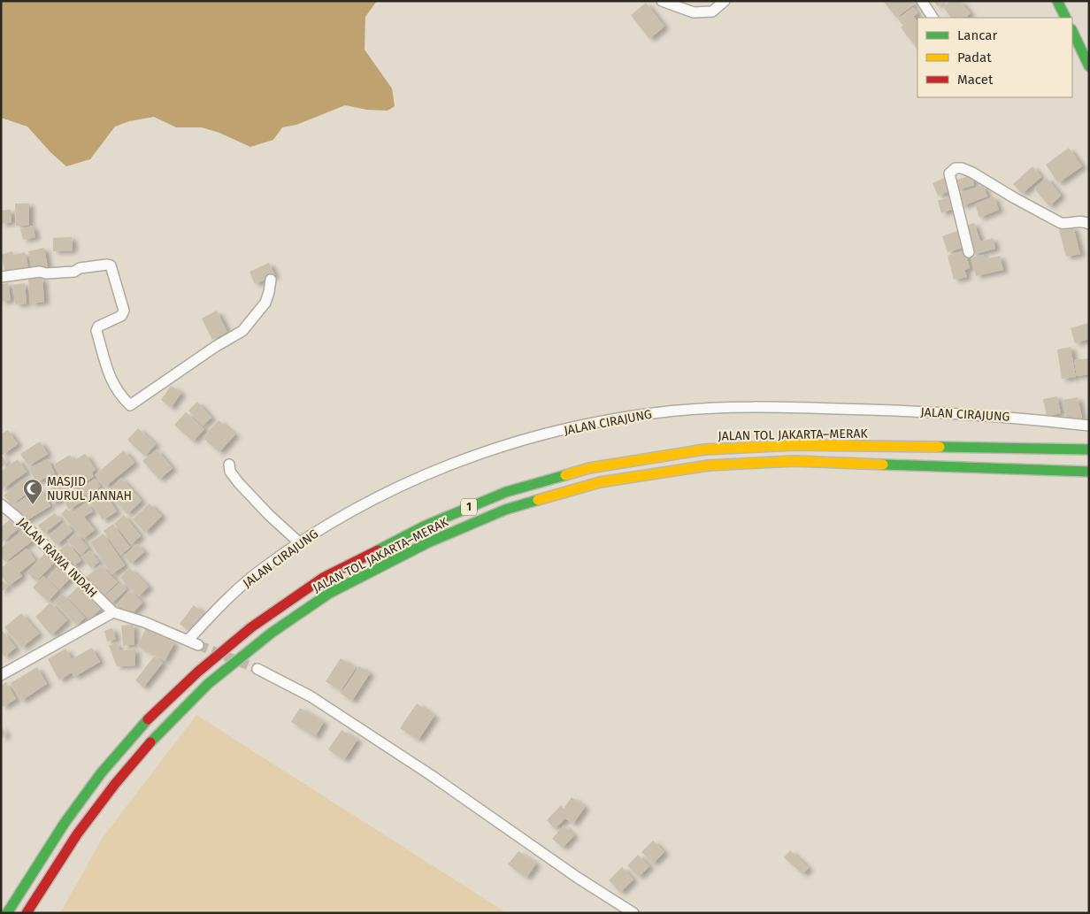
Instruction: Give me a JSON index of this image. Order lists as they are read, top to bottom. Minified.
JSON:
{"streets":{"highway":["JALAN TOL JAKARTA–MERAK","1"],"street":["JALAN CIRAJUNG","JALAN RAWA INDAH"]},"places":{"mosque":["MASJID NURUL JANNAH"]},"legend":["Lancar","Padat","Macet"]}
